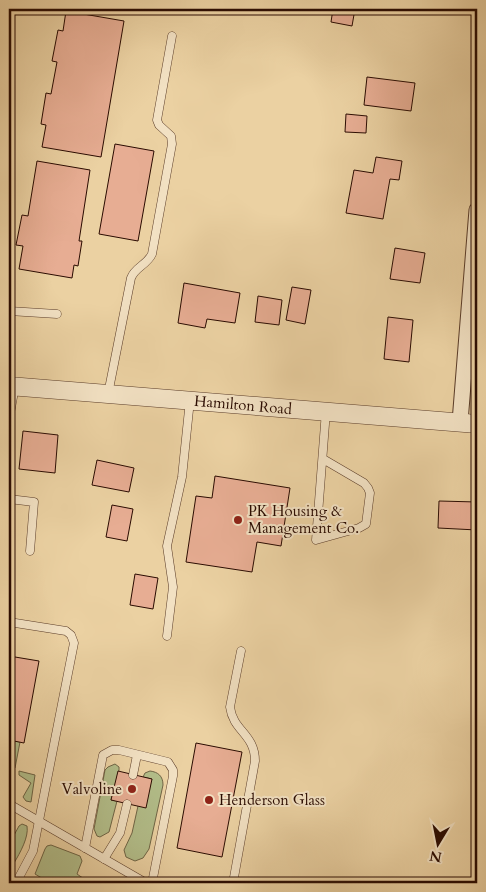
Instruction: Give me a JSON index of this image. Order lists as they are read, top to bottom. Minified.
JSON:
{"streets":{"street":["Hamilton Road"]},"places":["PK Housing & Management Co.","Valvoline","Henderson Glass"],"north":"bottom"}
